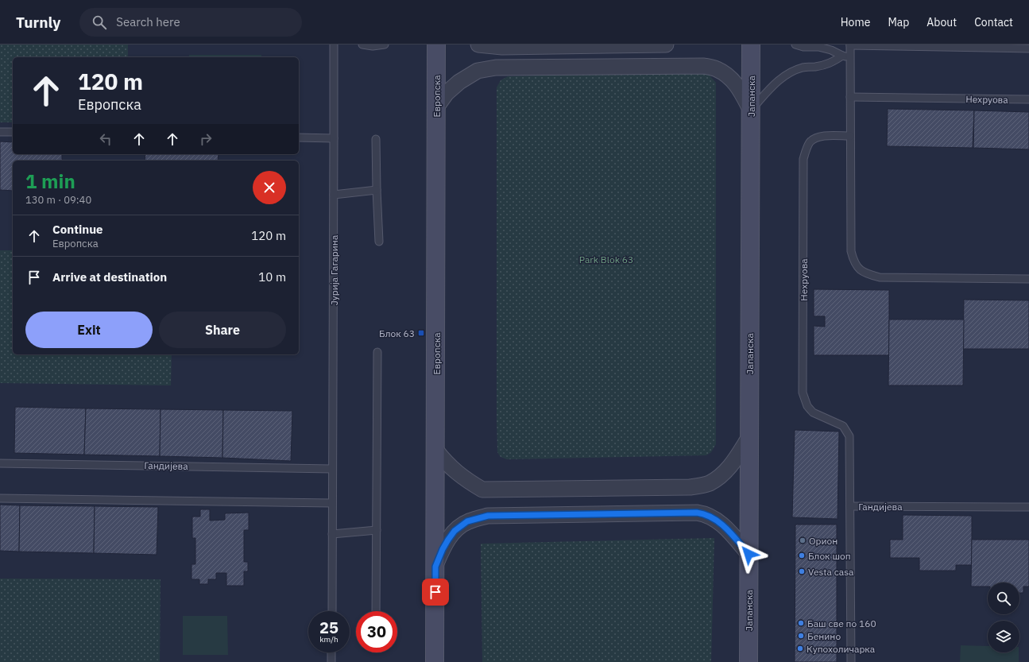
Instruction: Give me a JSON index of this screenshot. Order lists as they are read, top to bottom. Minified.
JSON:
{"streets":{"street":["Европска","Јапанска"],"lane":["Нехруова","Јурија Гагарина","Гандијева"]},"crossings":[["Нехруова","Гандијева"],["Јурија Гагарина","Гандијева"]],"parks":["Park Blok 63"],"places":{"transit":["Блок 63"],"other":["Орион","Блок шоп","Vesta casa","Баш све по 160","Бенино","Купохоличарка"]},"page":{"header":"Turnly","search":"Search here","nav":["Home","Map","About","Contact"],"turn":["120 m","Европска"],"heading":["1 min","130 m · 09:40"],"list":[{"name":"Continue","note":"Европска","value":"120 m"},{"name":"Arrive at destination","value":"10 m"}],"buttons":["Exit","Share"],"speed":"25 km/h","limit":"30"}}
